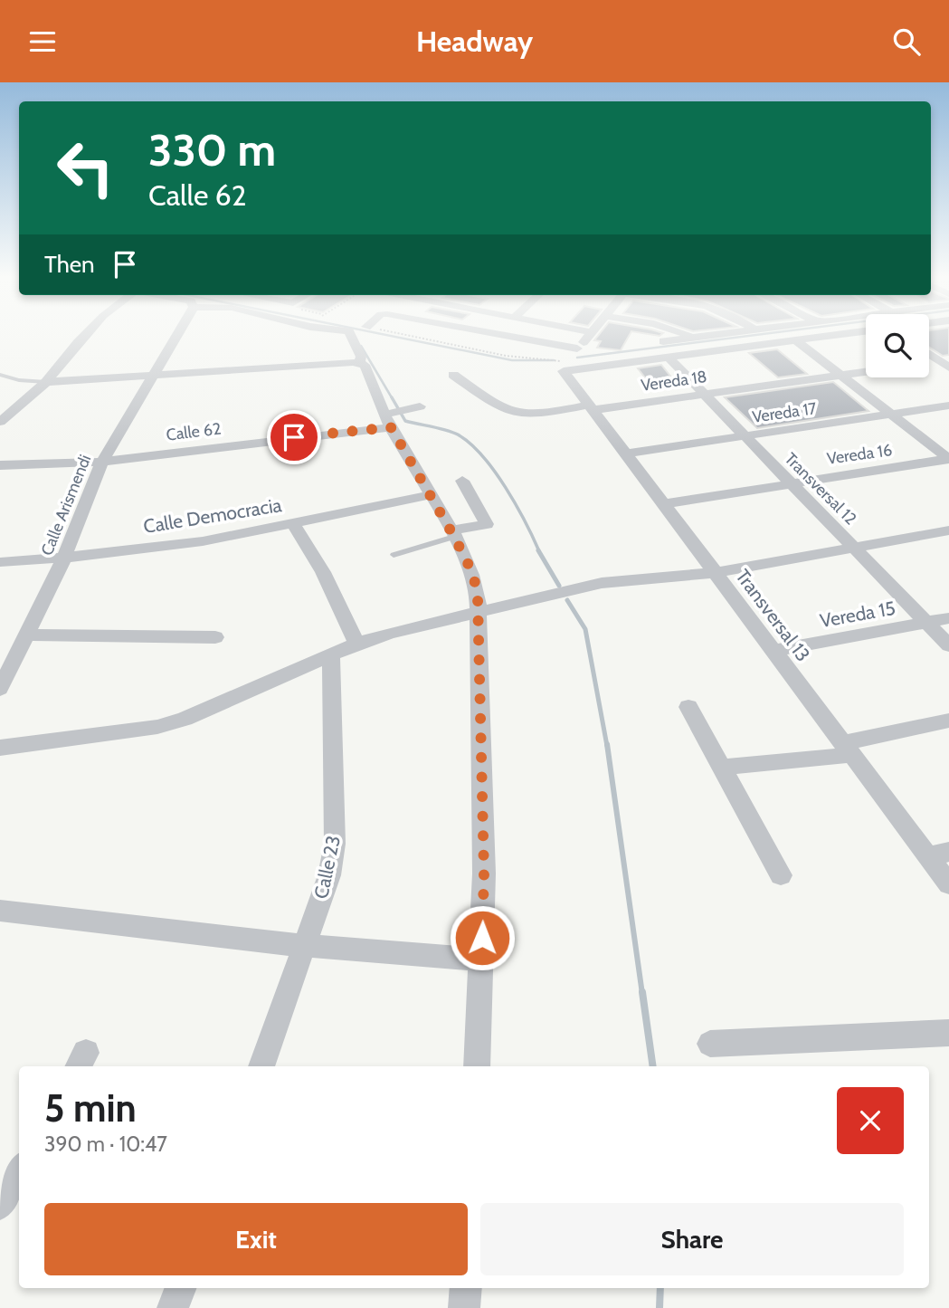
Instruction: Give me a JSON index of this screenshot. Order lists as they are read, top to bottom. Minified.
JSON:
{"streets":{"street":["Vereda 18","Vereda 17","Calle 62","Vereda 16","Transversal 12","Calle Arismendi","Calle Democracia","Vereda 15","Transversal 13","Calle 23"]},"crossings":[["Vereda 18","Transversal 12"],["Vereda 18","Transversal 13"],["Vereda 17","Transversal 12"],["Vereda 17","Transversal 13"],["Calle 62","Calle Arismendi"],["Vereda 16","Transversal 12"],["Vereda 16","Transversal 13"],["Transversal 12","Vereda 15"],["Calle Arismendi","Calle Democracia"],["Vereda 15","Transversal 13"]],"page":{"header":"Headway","turn":["330 m","Calle 62"],"then":"Then","heading":["5 min","390 m · 10:47"],"buttons":["Exit","Share"]}}
